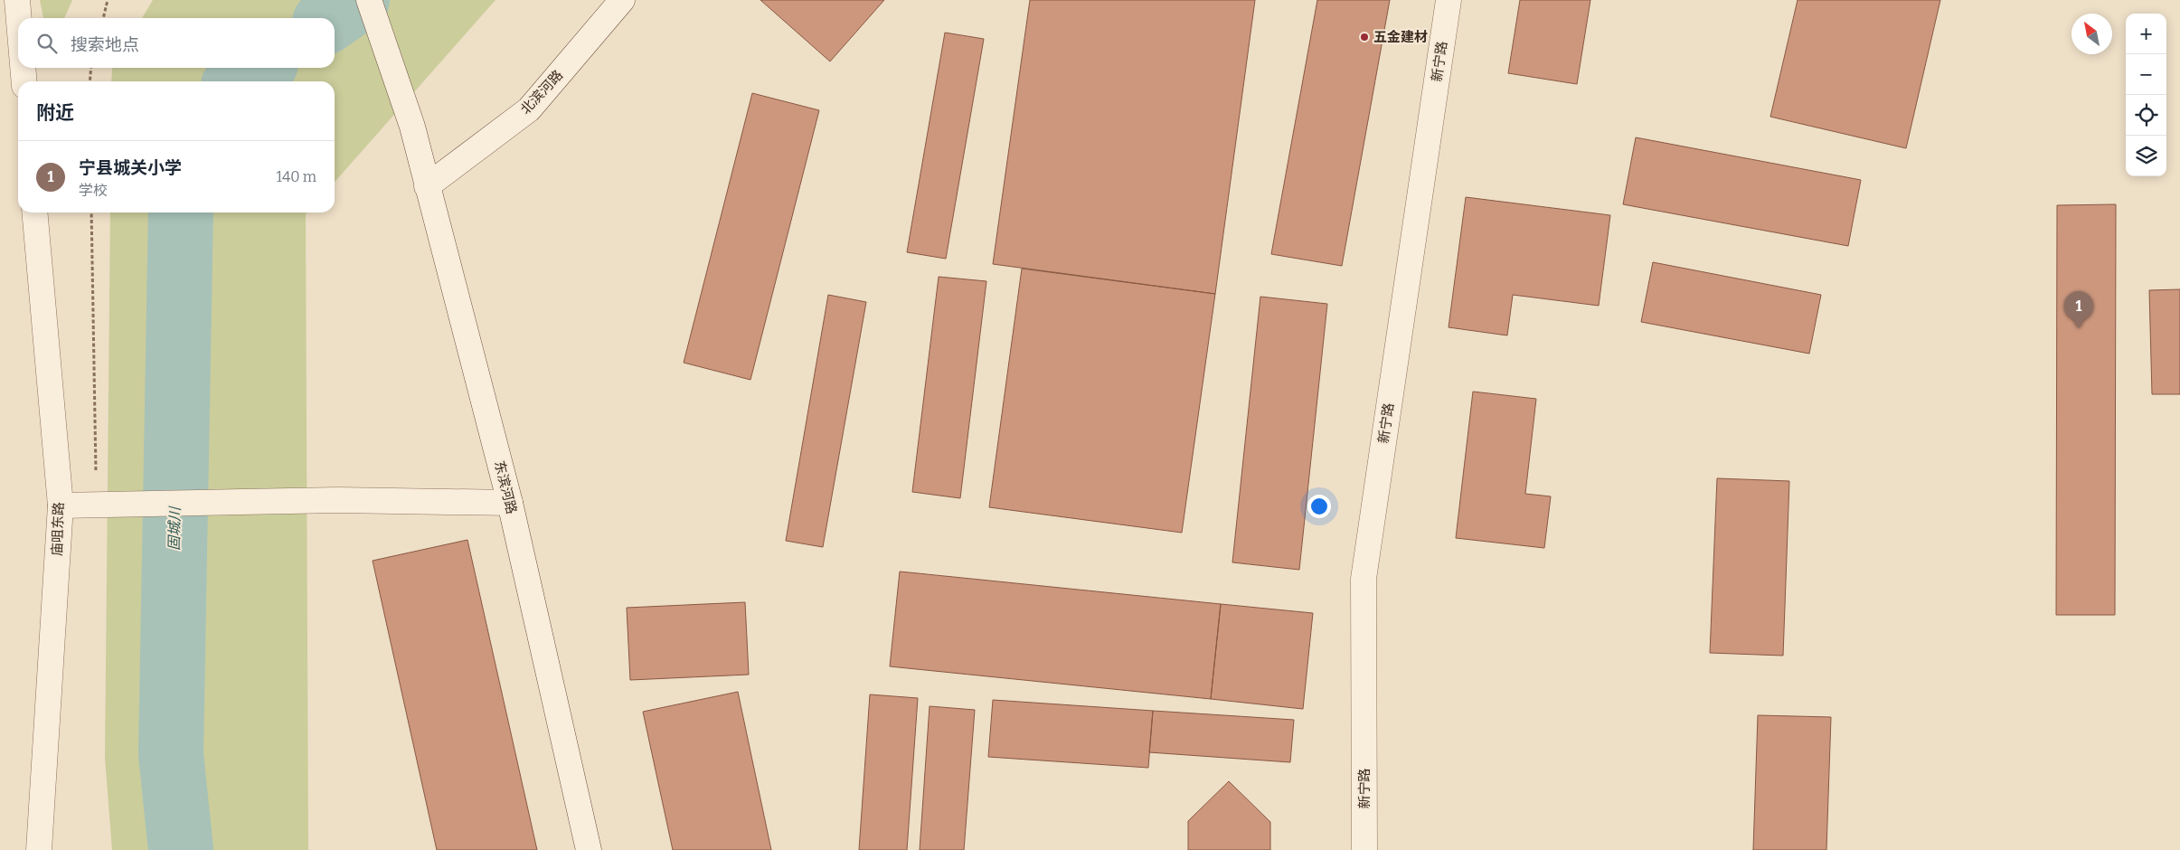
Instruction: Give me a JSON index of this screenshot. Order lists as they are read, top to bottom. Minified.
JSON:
{"streets":{"street":["新宁路","北滨河路","东滨河路","庙咀东路"]},"crossings":[["北滨河路","东滨河路"]],"water":["固城川"],"places":["五金建材"],"north":"top left","page":{"map_buttons":["+","−"],"search":"搜索地点","heading":"附近","list":[{"mark":"1","name":"宁县城关小学","note":"学校","value":"140 m"}],"pins":"1"}}
